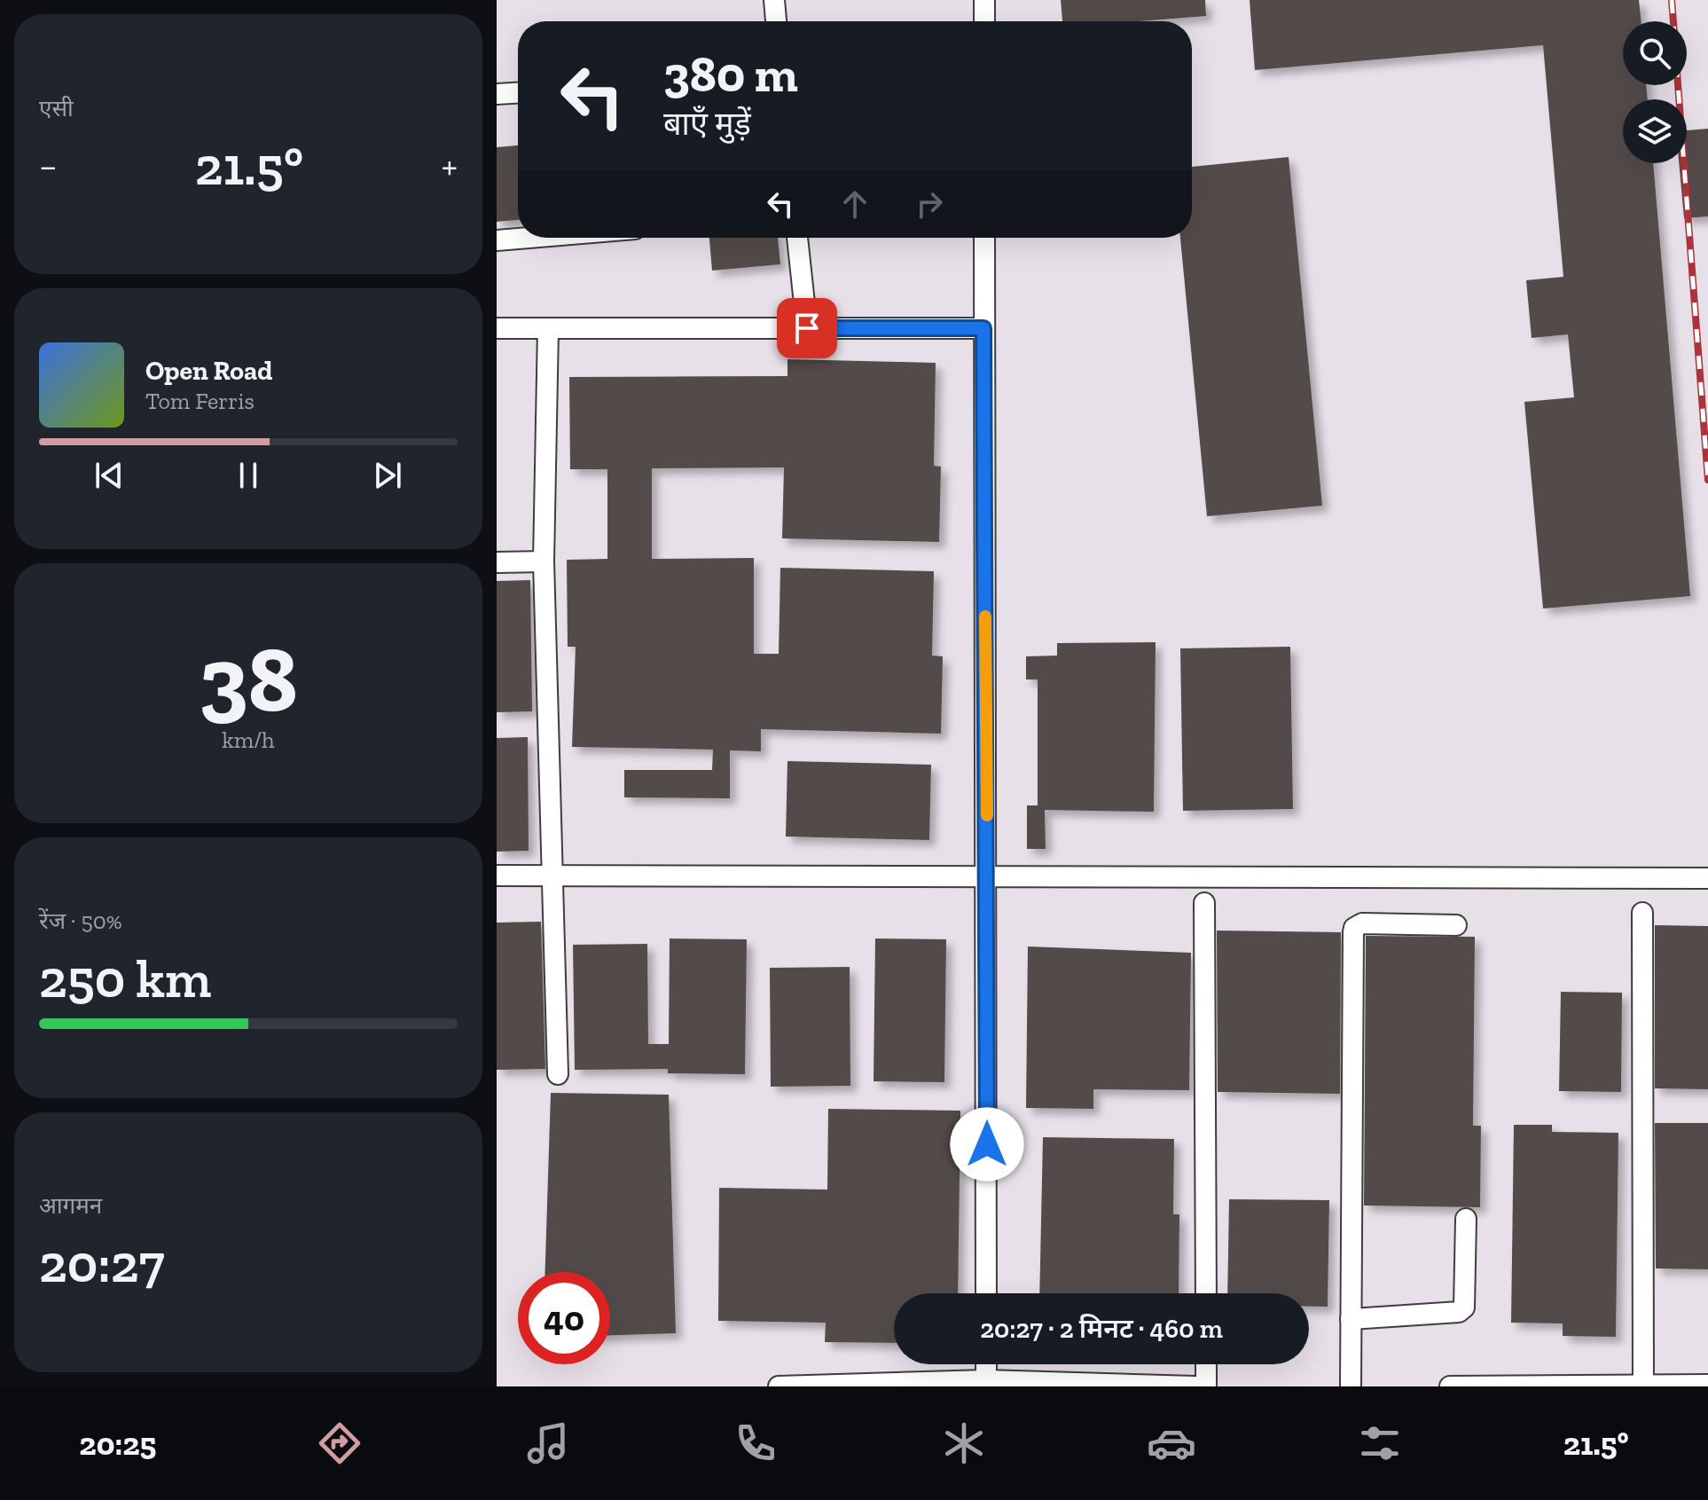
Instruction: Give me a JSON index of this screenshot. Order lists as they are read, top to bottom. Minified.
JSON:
{"page":{"tile":["एसी",["38","km/h"],["रेंज · 50%","250 km"],["आगमन","20:27"]],"turn":["380 m","बाएँ मुड़ें"],"heat":["−","21.5°","+"],"song":["Open Road","Tom Ferris"],"limit":"40","trip":"20:27 · 2 मिनट · 460 m","tabs":["20:25","21.5°"]}}
